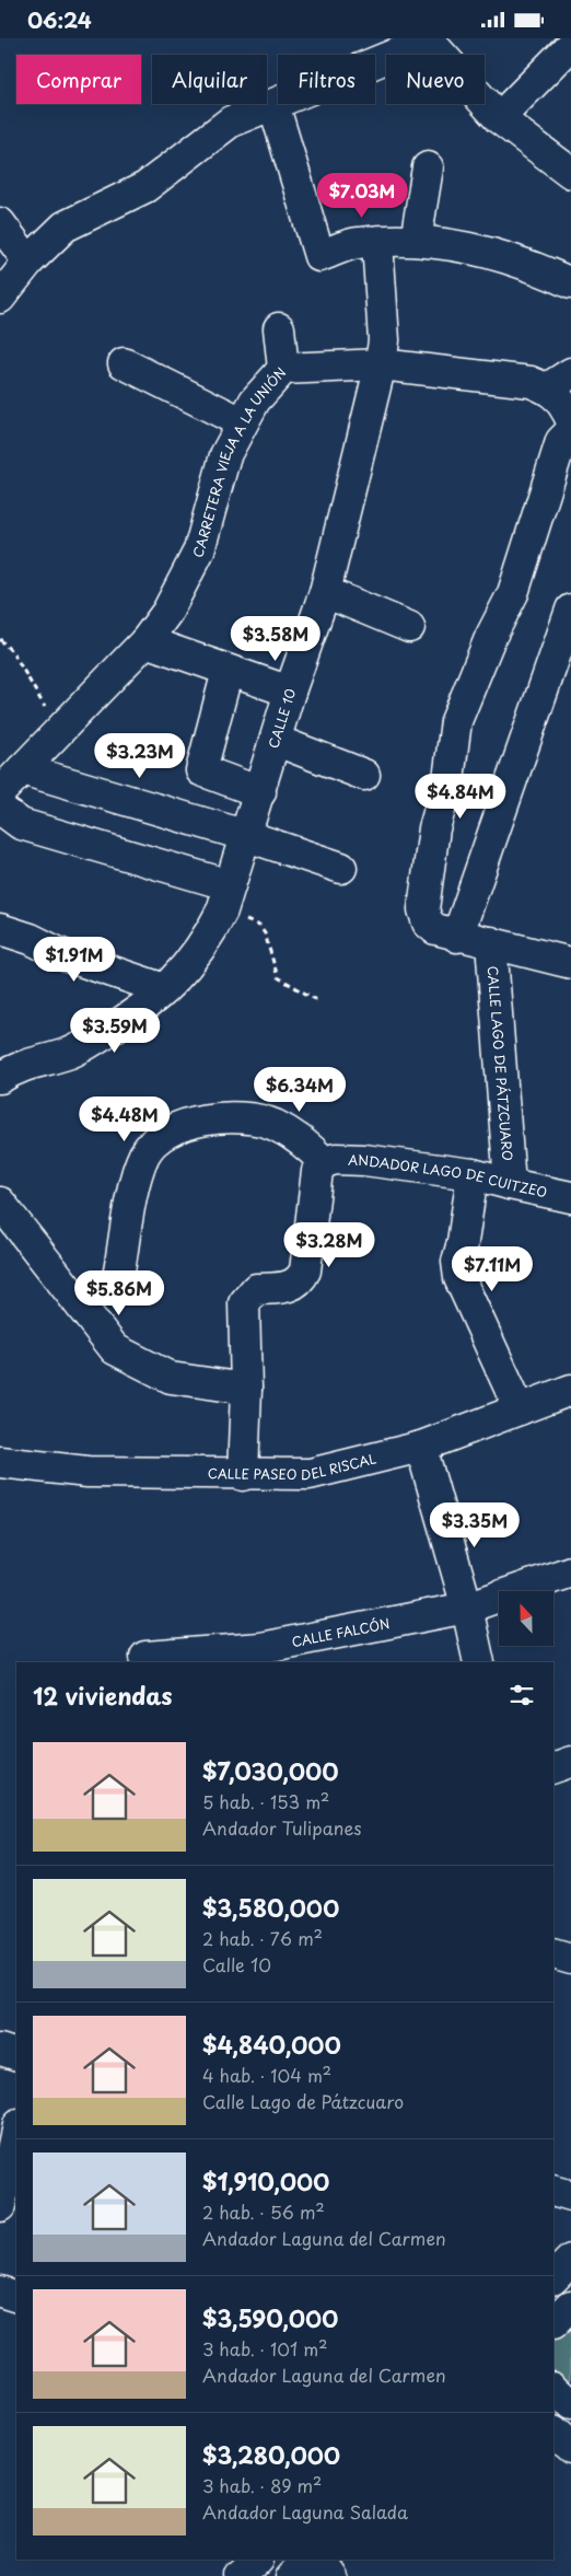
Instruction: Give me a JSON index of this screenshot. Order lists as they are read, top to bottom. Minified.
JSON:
{"streets":{"street":["CARRETERA VIEJA A LA UNIÓN","CALLE 10","CALLE LAGO DE PÁTZCUARO","ANDADOR LAGO DE CUITZEO","CALLE PASEO DEL RISCAL","CALLE FALCÓN"]},"crossings":[["CARRETERA VIEJA A LA UNIÓN","CALLE 10"],["CALLE LAGO DE PÁTZCUARO","ANDADOR LAGO DE CUITZEO"]],"north":"top","page":{"status":"06:24","chip":["Comprar","Alquilar","Filtros","Nuevo"],"price":["$7.03M","$3.58M","$3.23M","$4.84M","$1.91M","$3.59M","$6.34M","$4.48M","$3.28M","$7.11M","$5.86M","$3.35M"],"heading":"12 viviendas","list":[{"name":"$7,030,000","note":"5 hab. · 153 m² · Andador Tulipanes"},{"name":"$3,580,000","note":"2 hab. · 76 m² · Calle 10"},{"name":"$4,840,000","note":"4 hab. · 104 m² · Calle Lago de Pátzcuaro"},{"name":"$1,910,000","note":"2 hab. · 56 m² · Andador Laguna del Carmen"},{"name":"$3,590,000","note":"3 hab. · 101 m² · Andador Laguna del Carmen"},{"name":"$3,280,000","note":"3 hab. · 89 m² · Andador Laguna Salada"}]}}
